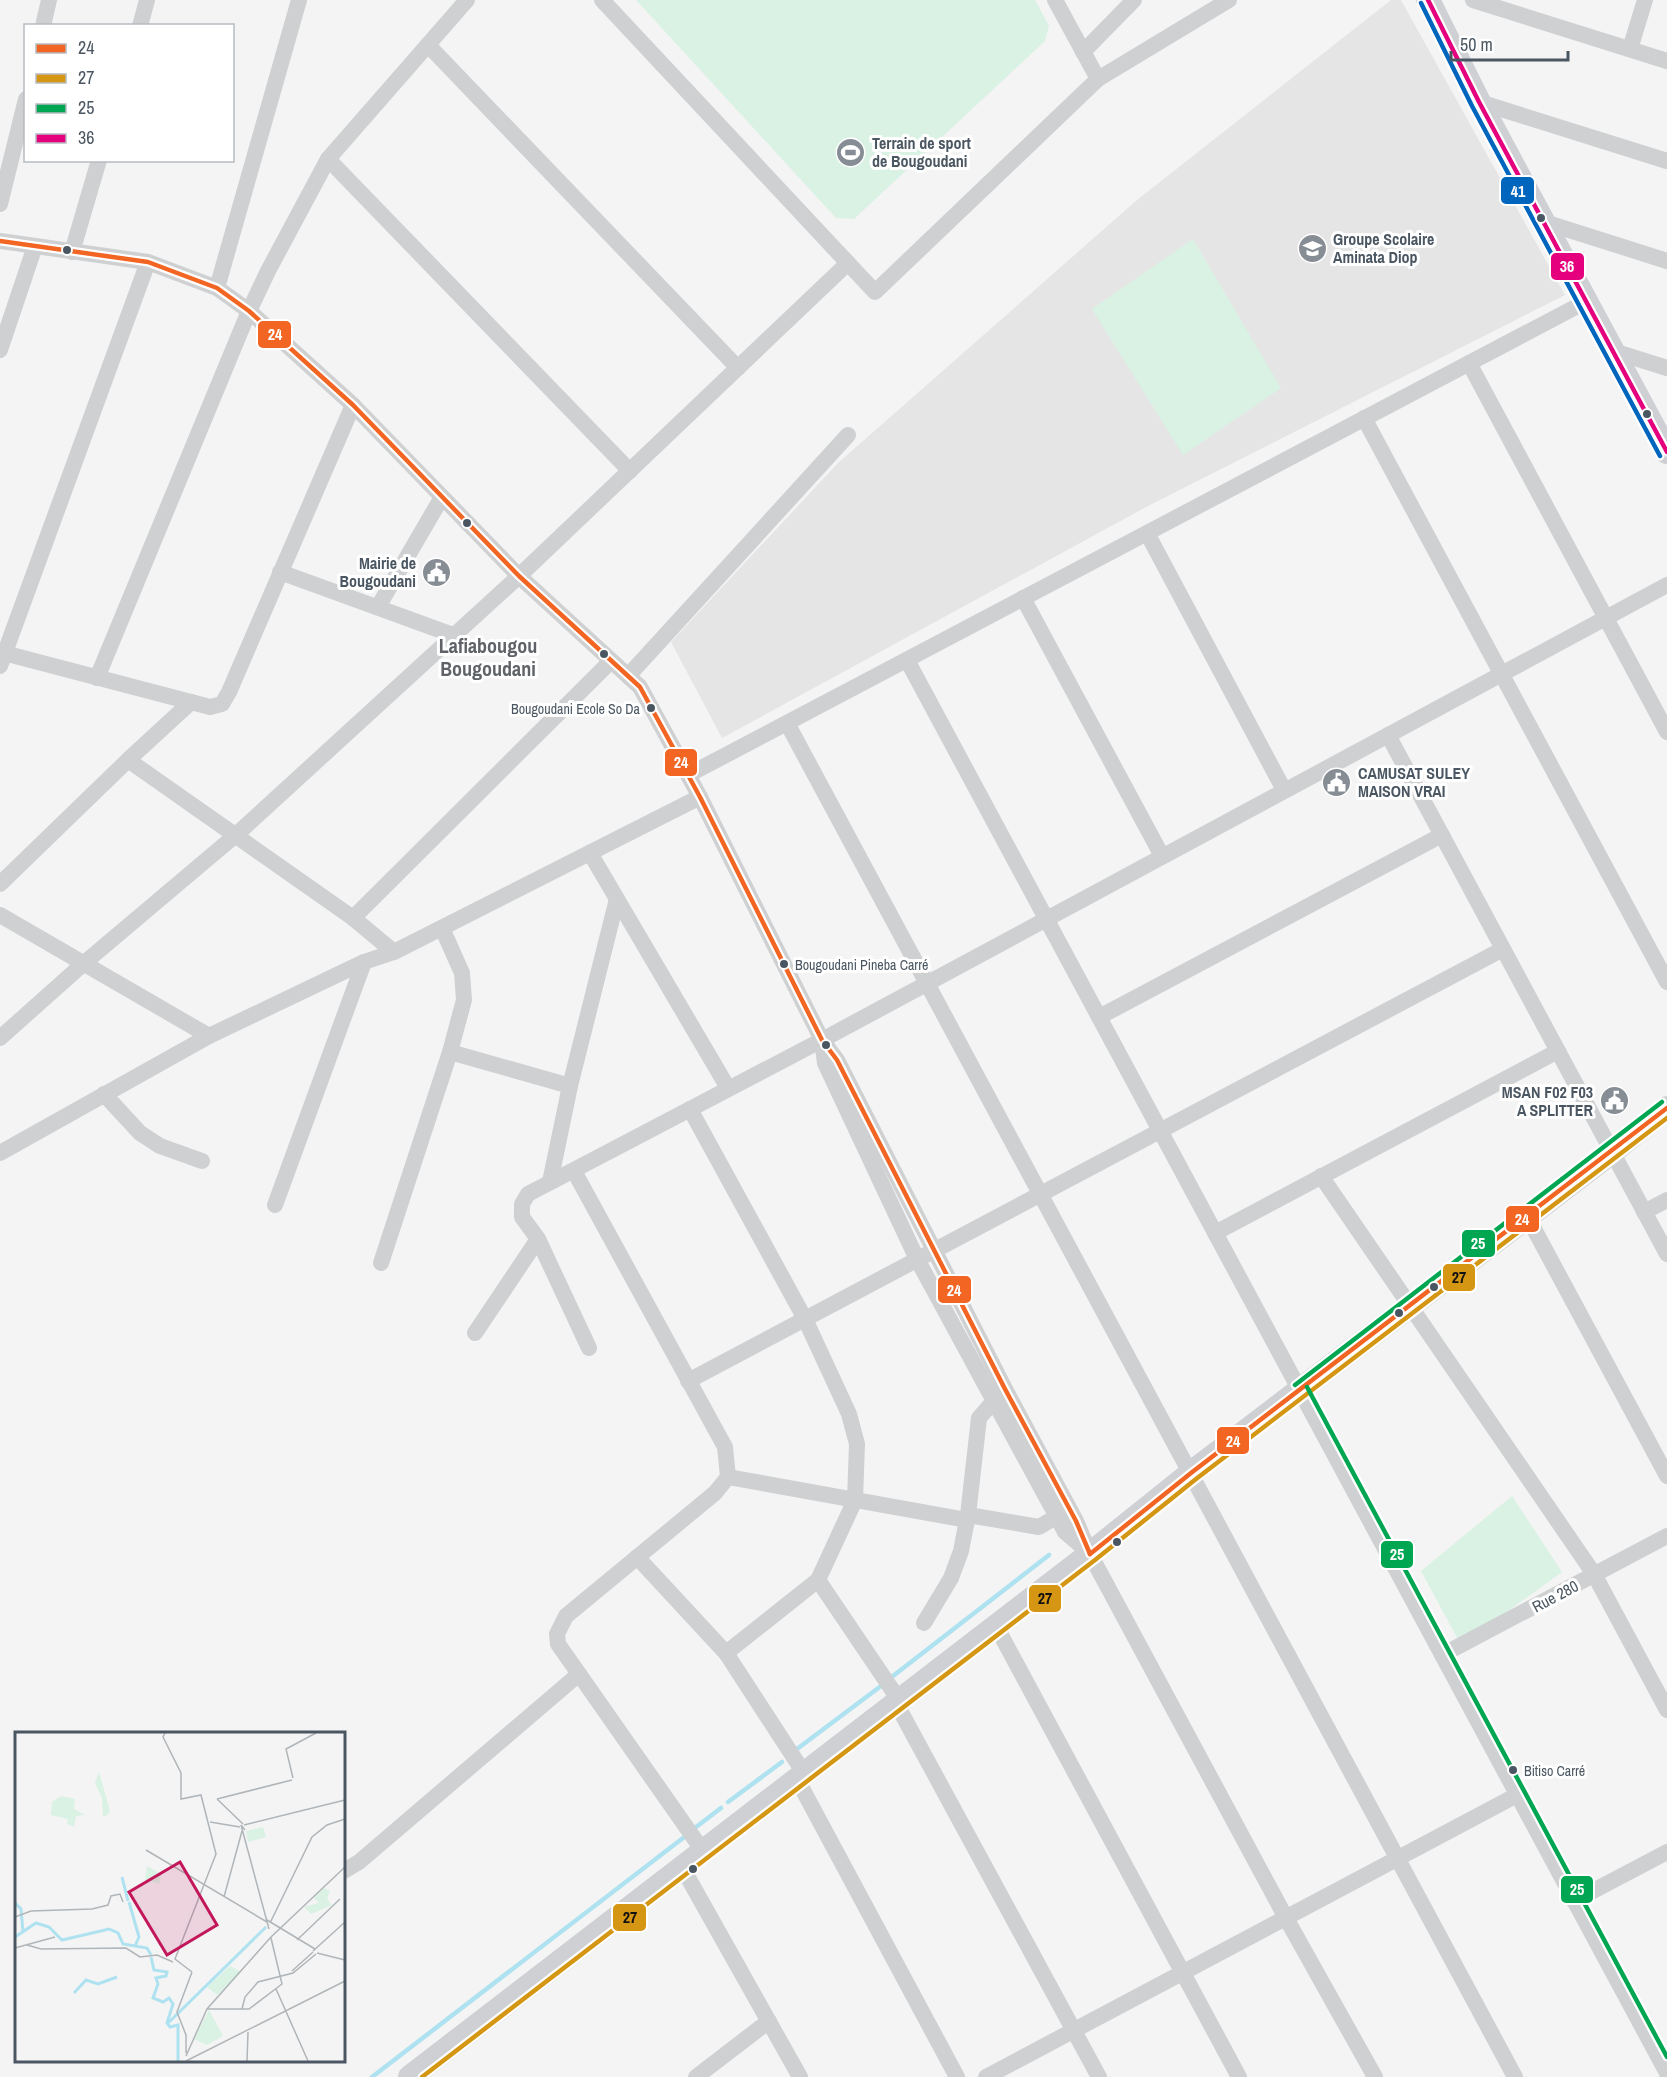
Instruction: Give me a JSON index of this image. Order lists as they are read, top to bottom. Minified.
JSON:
{"streets":{"street":["Rue 280"]},"districts":["Lafiabougou Bougoudani"],"places":{"sports":["Terrain de sport de Bougoudani"],"school or university":["Groupe Scolaire Aminata Diop"],"public building":["Mairie de Bougoudani","CAMUSAT SULEY MAISON VRAI","MSAN F02 F03 A SPLITTER"],"other":["Bougoudani Ecole So Da","Bougoudani Pineba Carré","Bitiso Carré"]},"lines":["transit line 36","transit line 41","transit line 24","transit line 25","transit line 27"],"legend":["24","27","25","36"],"scale_bar":"50 m"}
